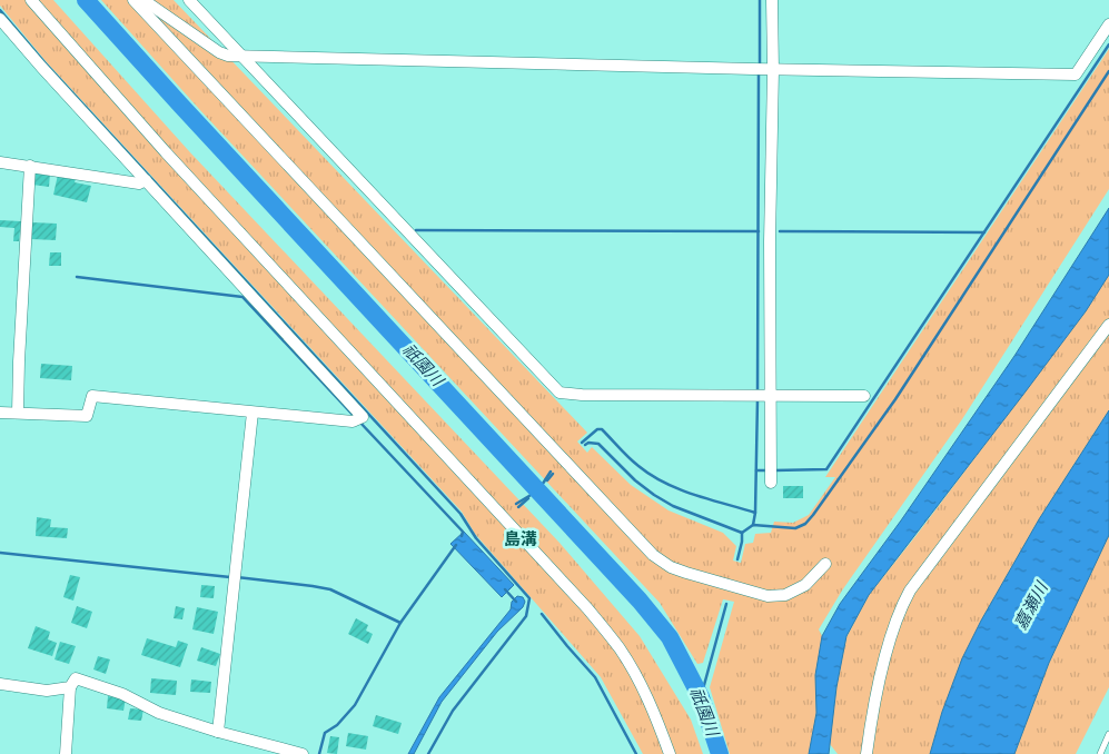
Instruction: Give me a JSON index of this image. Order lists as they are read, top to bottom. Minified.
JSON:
{"districts":["島溝"],"water":["祇園川","嘉瀬川"]}
